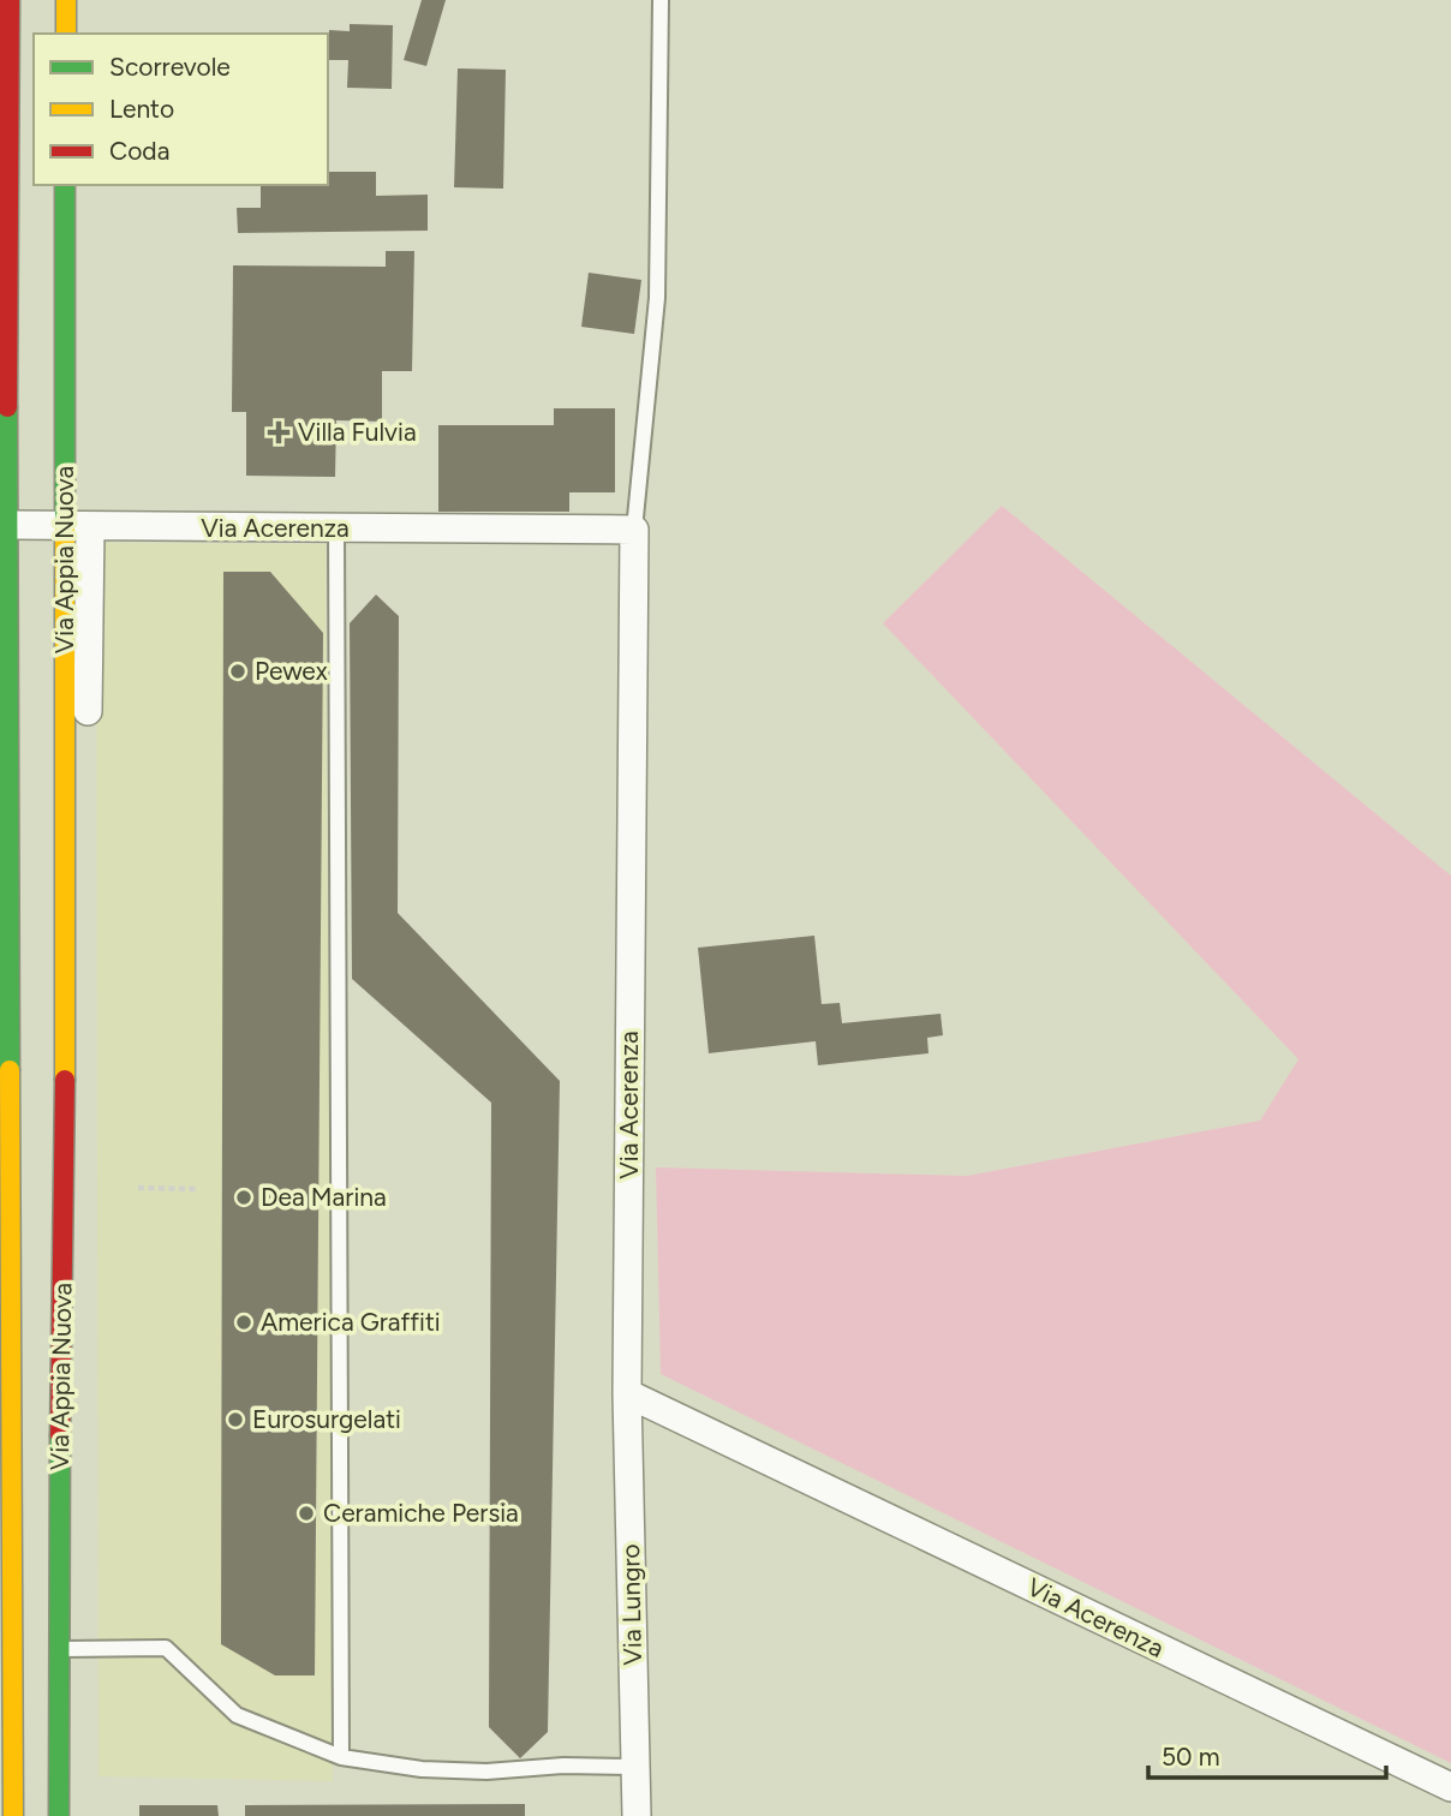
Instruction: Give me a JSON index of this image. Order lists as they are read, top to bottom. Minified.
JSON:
{"streets":{"main road":["Via Appia Nuova"],"street":["Via Acerenza","Via Lungro"]},"crossings":[["Via Acerenza","Via Appia Nuova"],["Via Acerenza","Via Lungro"]],"places":{"health":["Villa Fulvia"],"other":["Pewex","Dea Marina","America Graffiti","Eurosurgelati","Ceramiche Persia"]},"legend":["Scorrevole","Lento","Coda"],"scale_bar":"50 m"}
